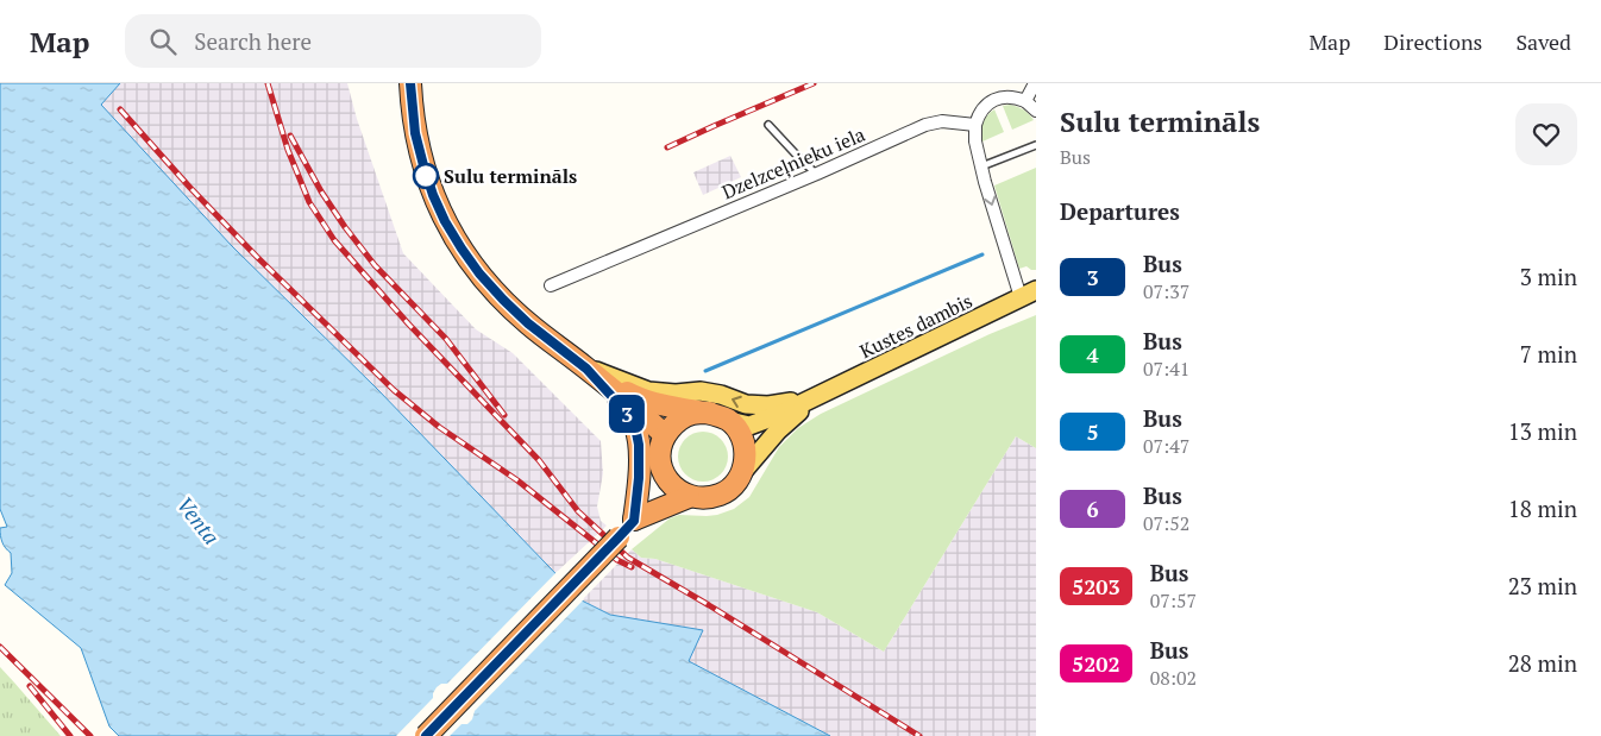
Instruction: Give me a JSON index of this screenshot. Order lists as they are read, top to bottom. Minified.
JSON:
{"streets":{"main road":["Kustes dambis"],"street":["Dzelzceļnieku iela"]},"water":["Venta"],"places":["Sulu termināls"],"lines":["bus line 3"],"page":{"header":"Map","search":"Search here","nav":["Map","Directions","Saved"],"on_map":"3","heading":[["Sulu termināls","Bus"],"Departures"],"list":[{"mark":"3","name":"Bus","note":"07:37","value":"3 min"},{"mark":"4","name":"Bus","note":"07:41","value":"7 min"},{"mark":"5","name":"Bus","note":"07:47","value":"13 min"},{"mark":"6","name":"Bus","note":"07:52","value":"18 min"},{"mark":"5203","name":"Bus","note":"07:57","value":"23 min"},{"mark":"5202","name":"Bus","note":"08:02","value":"28 min"}]}}
